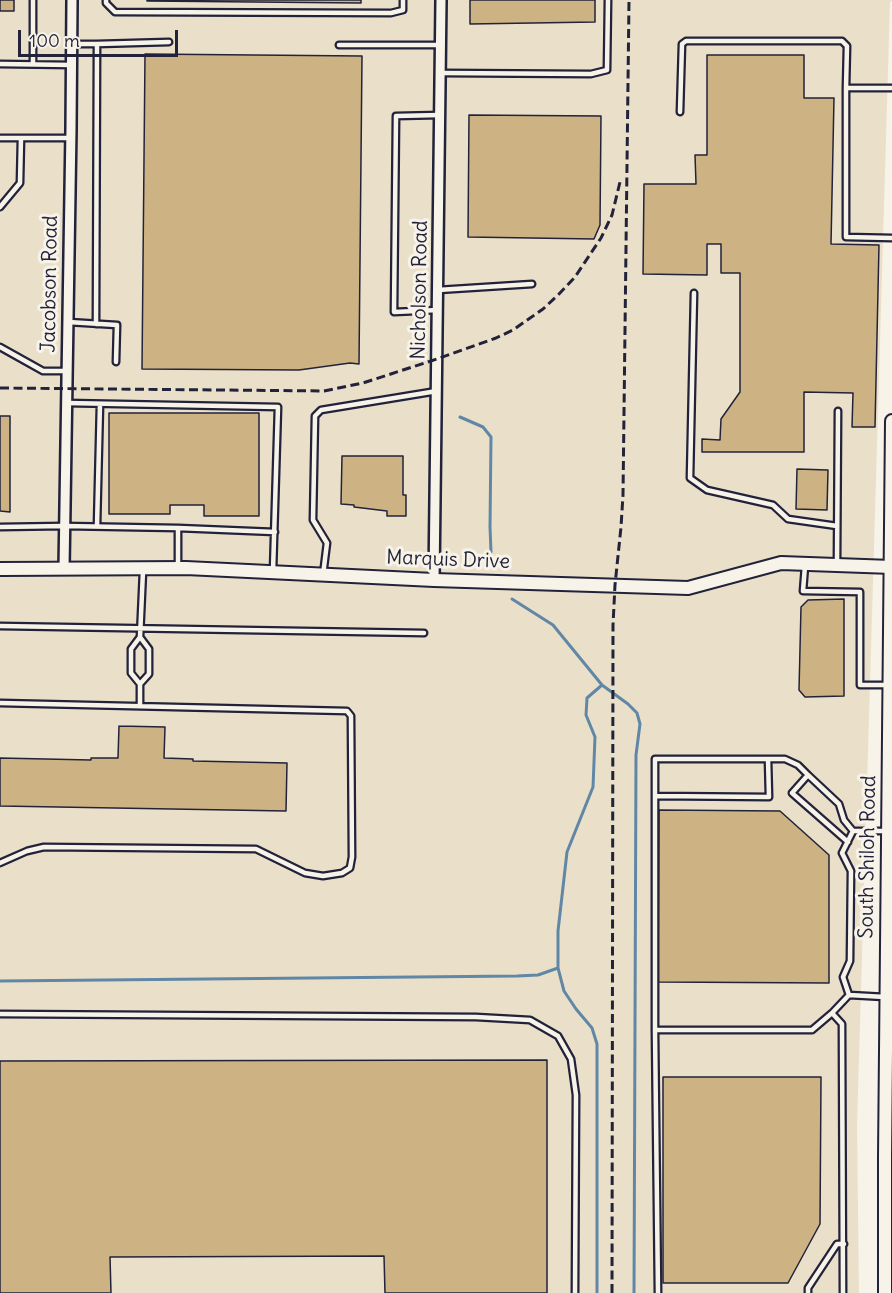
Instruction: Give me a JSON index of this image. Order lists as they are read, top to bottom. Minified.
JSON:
{"streets":{"street":["Jacobson Road","Nicholson Road","Marquis Drive","South Shiloh Road"]},"crossings":[["Jacobson Road","Marquis Drive"],["Nicholson Road","Marquis Drive"],["Marquis Drive","South Shiloh Road"]],"scale_bar":"100 m"}
